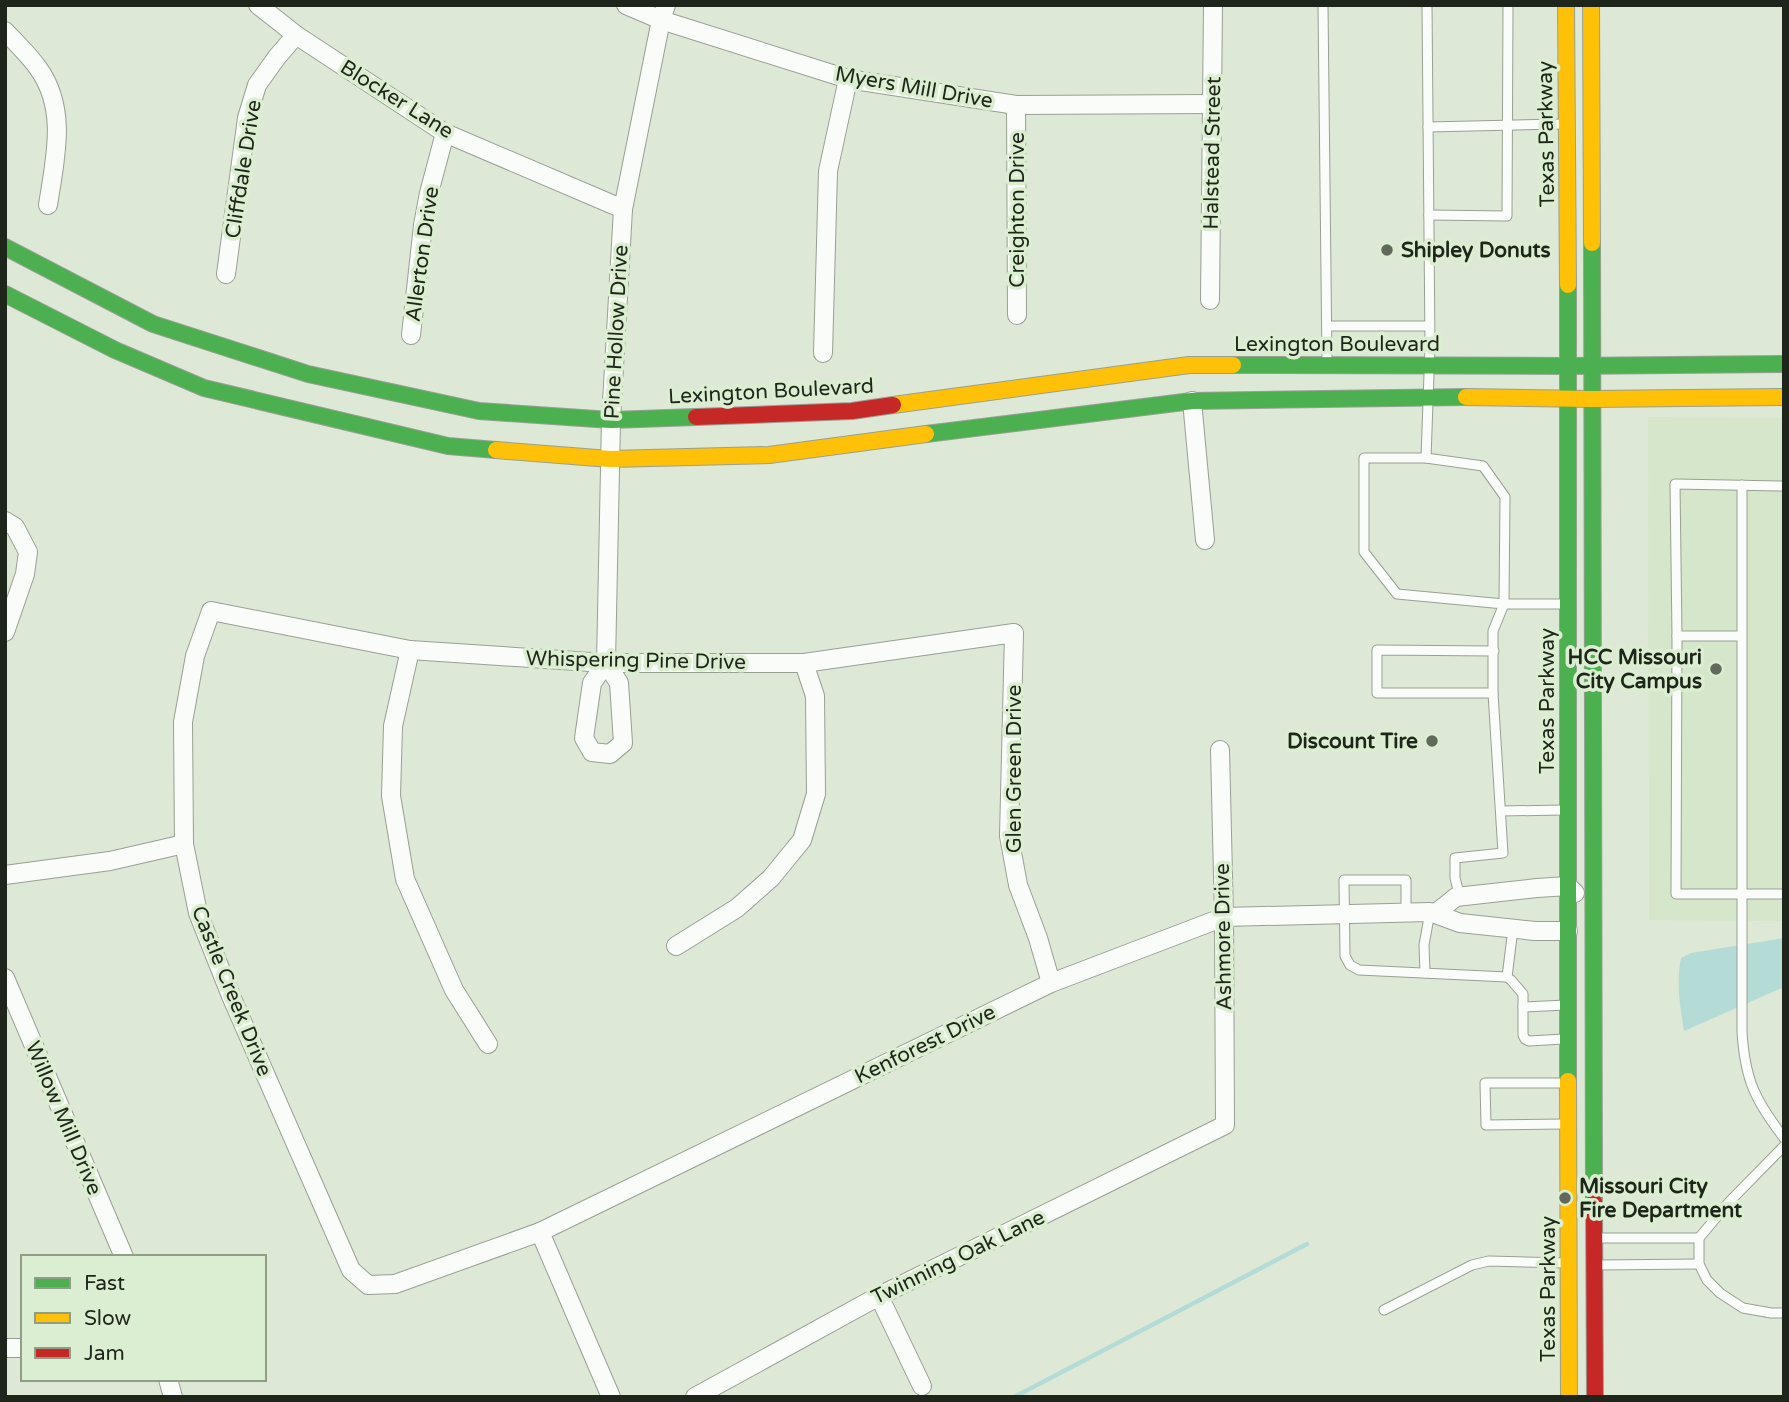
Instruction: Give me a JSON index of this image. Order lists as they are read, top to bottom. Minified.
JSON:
{"streets":{"street":["Myers Mill Drive","Blocker Lane","Texas Parkway","Halstead Street","Cliffdale Drive","Creighton Drive","Allerton Drive","Pine Hollow Drive","Lexington Boulevard","Whispering Pine Drive","Glen Green Drive","Ashmore Drive","Castle Creek Drive","Kenforest Drive","Willow Mill Drive","Twinning Oak Lane"]},"crossings":[["Myers Mill Drive","Halstead Street"],["Myers Mill Drive","Creighton Drive"],["Myers Mill Drive","Pine Hollow Drive"],["Blocker Lane","Cliffdale Drive"],["Blocker Lane","Allerton Drive"],["Blocker Lane","Pine Hollow Drive"],["Texas Parkway","Lexington Boulevard"],["Texas Parkway","Kenforest Drive"],["Pine Hollow Drive","Lexington Boulevard"],["Pine Hollow Drive","Whispering Pine Drive"],["Whispering Pine Drive","Glen Green Drive"],["Whispering Pine Drive","Castle Creek Drive"],["Glen Green Drive","Kenforest Drive"],["Ashmore Drive","Kenforest Drive"],["Ashmore Drive","Twinning Oak Lane"],["Castle Creek Drive","Kenforest Drive"]],"places":["Shipley Donuts","HCC Missouri City Campus","Discount Tire","Missouri City Fire Department"],"legend":["Fast","Slow","Jam"]}
